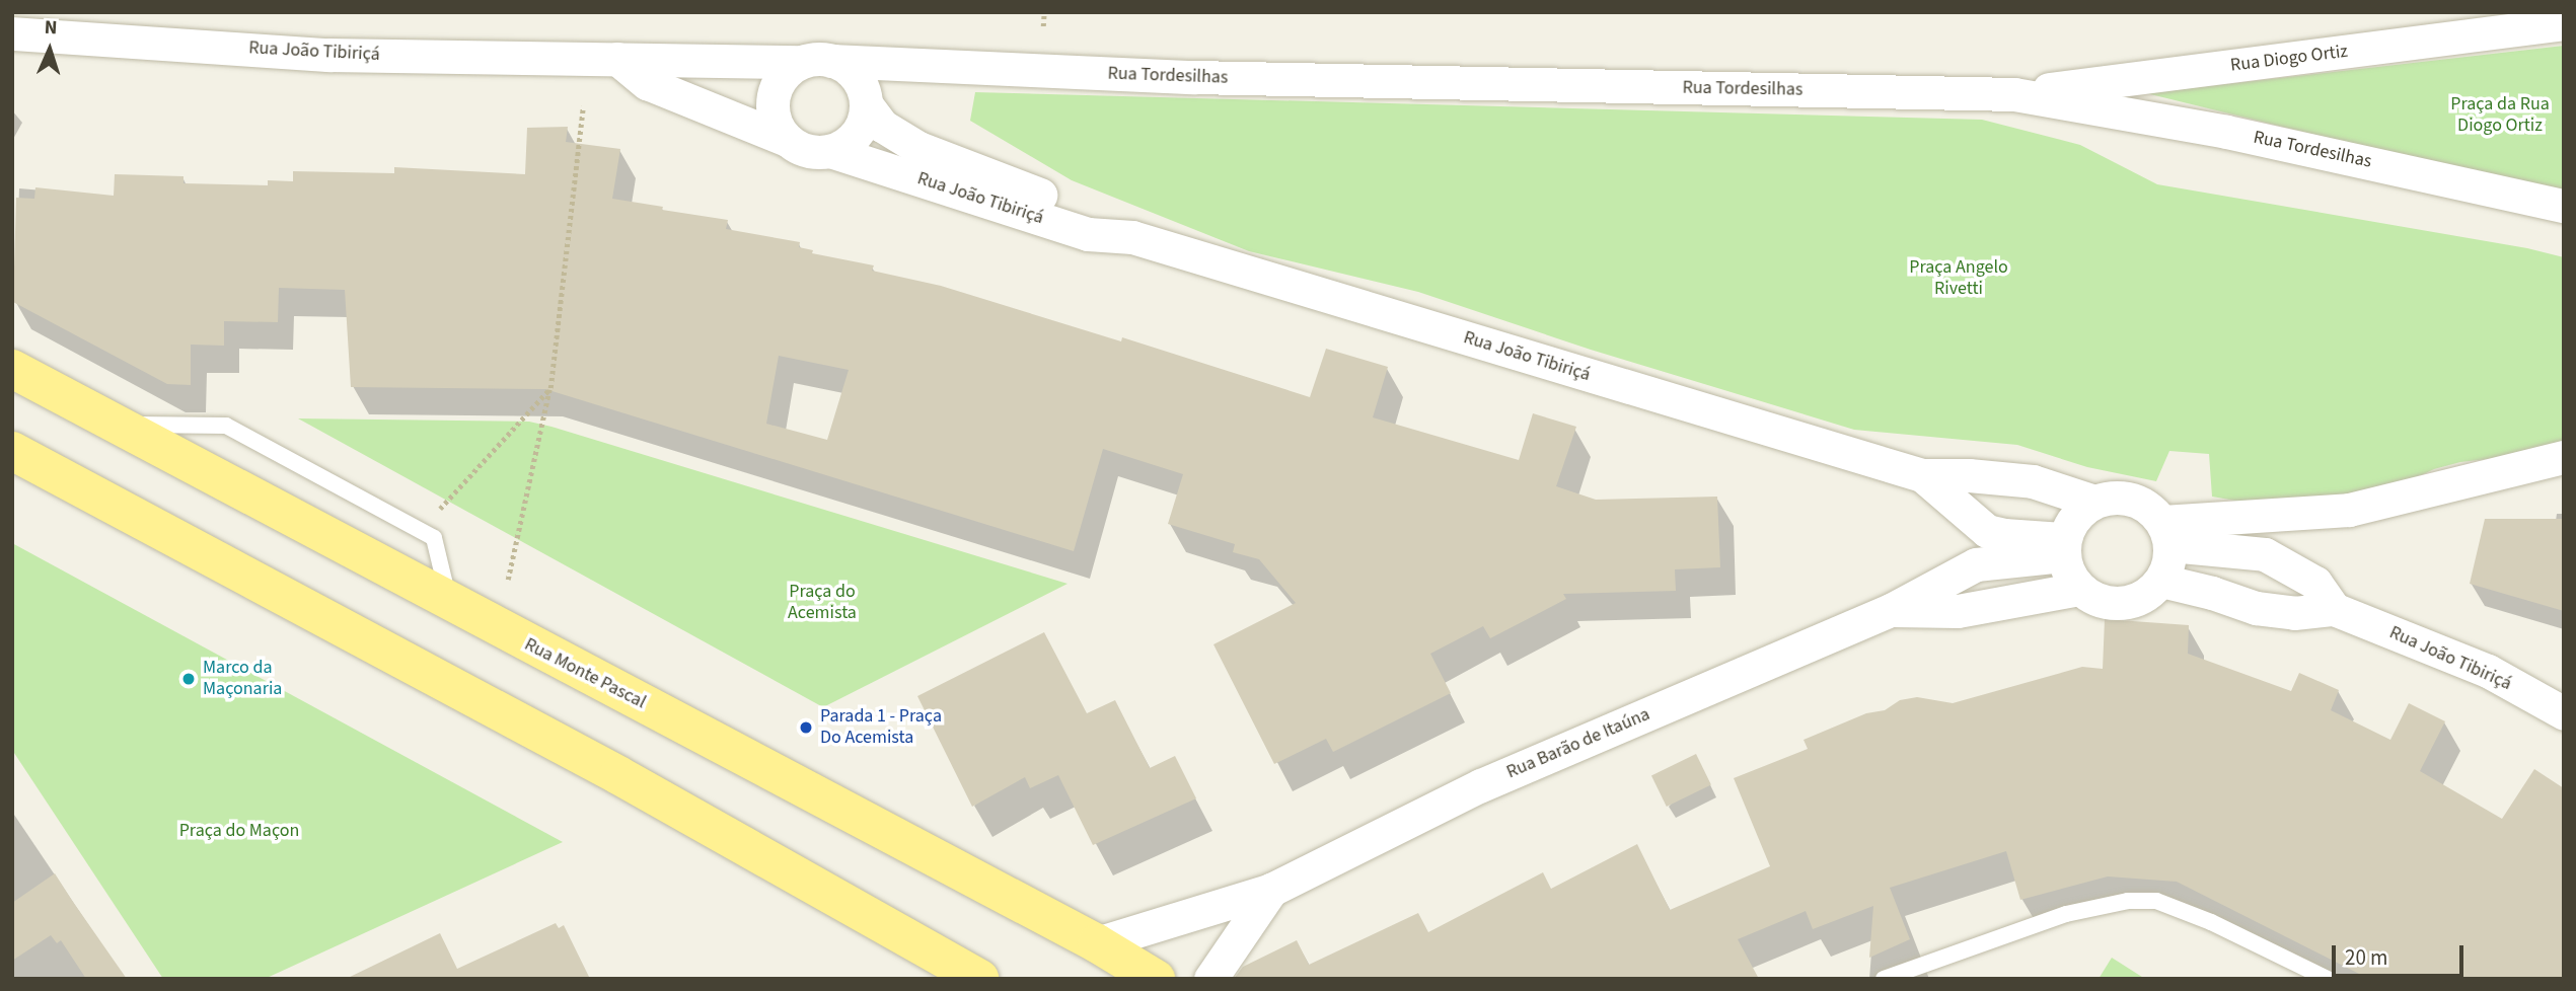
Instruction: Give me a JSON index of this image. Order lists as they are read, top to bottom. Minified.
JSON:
{"streets":{"main road":["Rua Monte Pascal"],"street":["Rua João Tibiriçá","Rua Diogo Ortiz","Rua Tordesilhas","Rua Barão de Itaúna"]},"crossings":[["Rua João Tibiriçá","Rua Tordesilhas"],["Rua João Tibiriçá","Rua Barão de Itaúna"],["Rua Diogo Ortiz","Rua Tordesilhas"],["Rua Monte Pascal","Rua Barão de Itaúna"]],"parks":["Praça da Rua Diogo Ortiz","Praça Angelo Rivetti","Praça do Acemista","Praça do Maçon"],"places":["Marco da Maçonaria","Parada 1 - Praça Do Acemista"],"scale_bar":"20 m","north":"top"}
